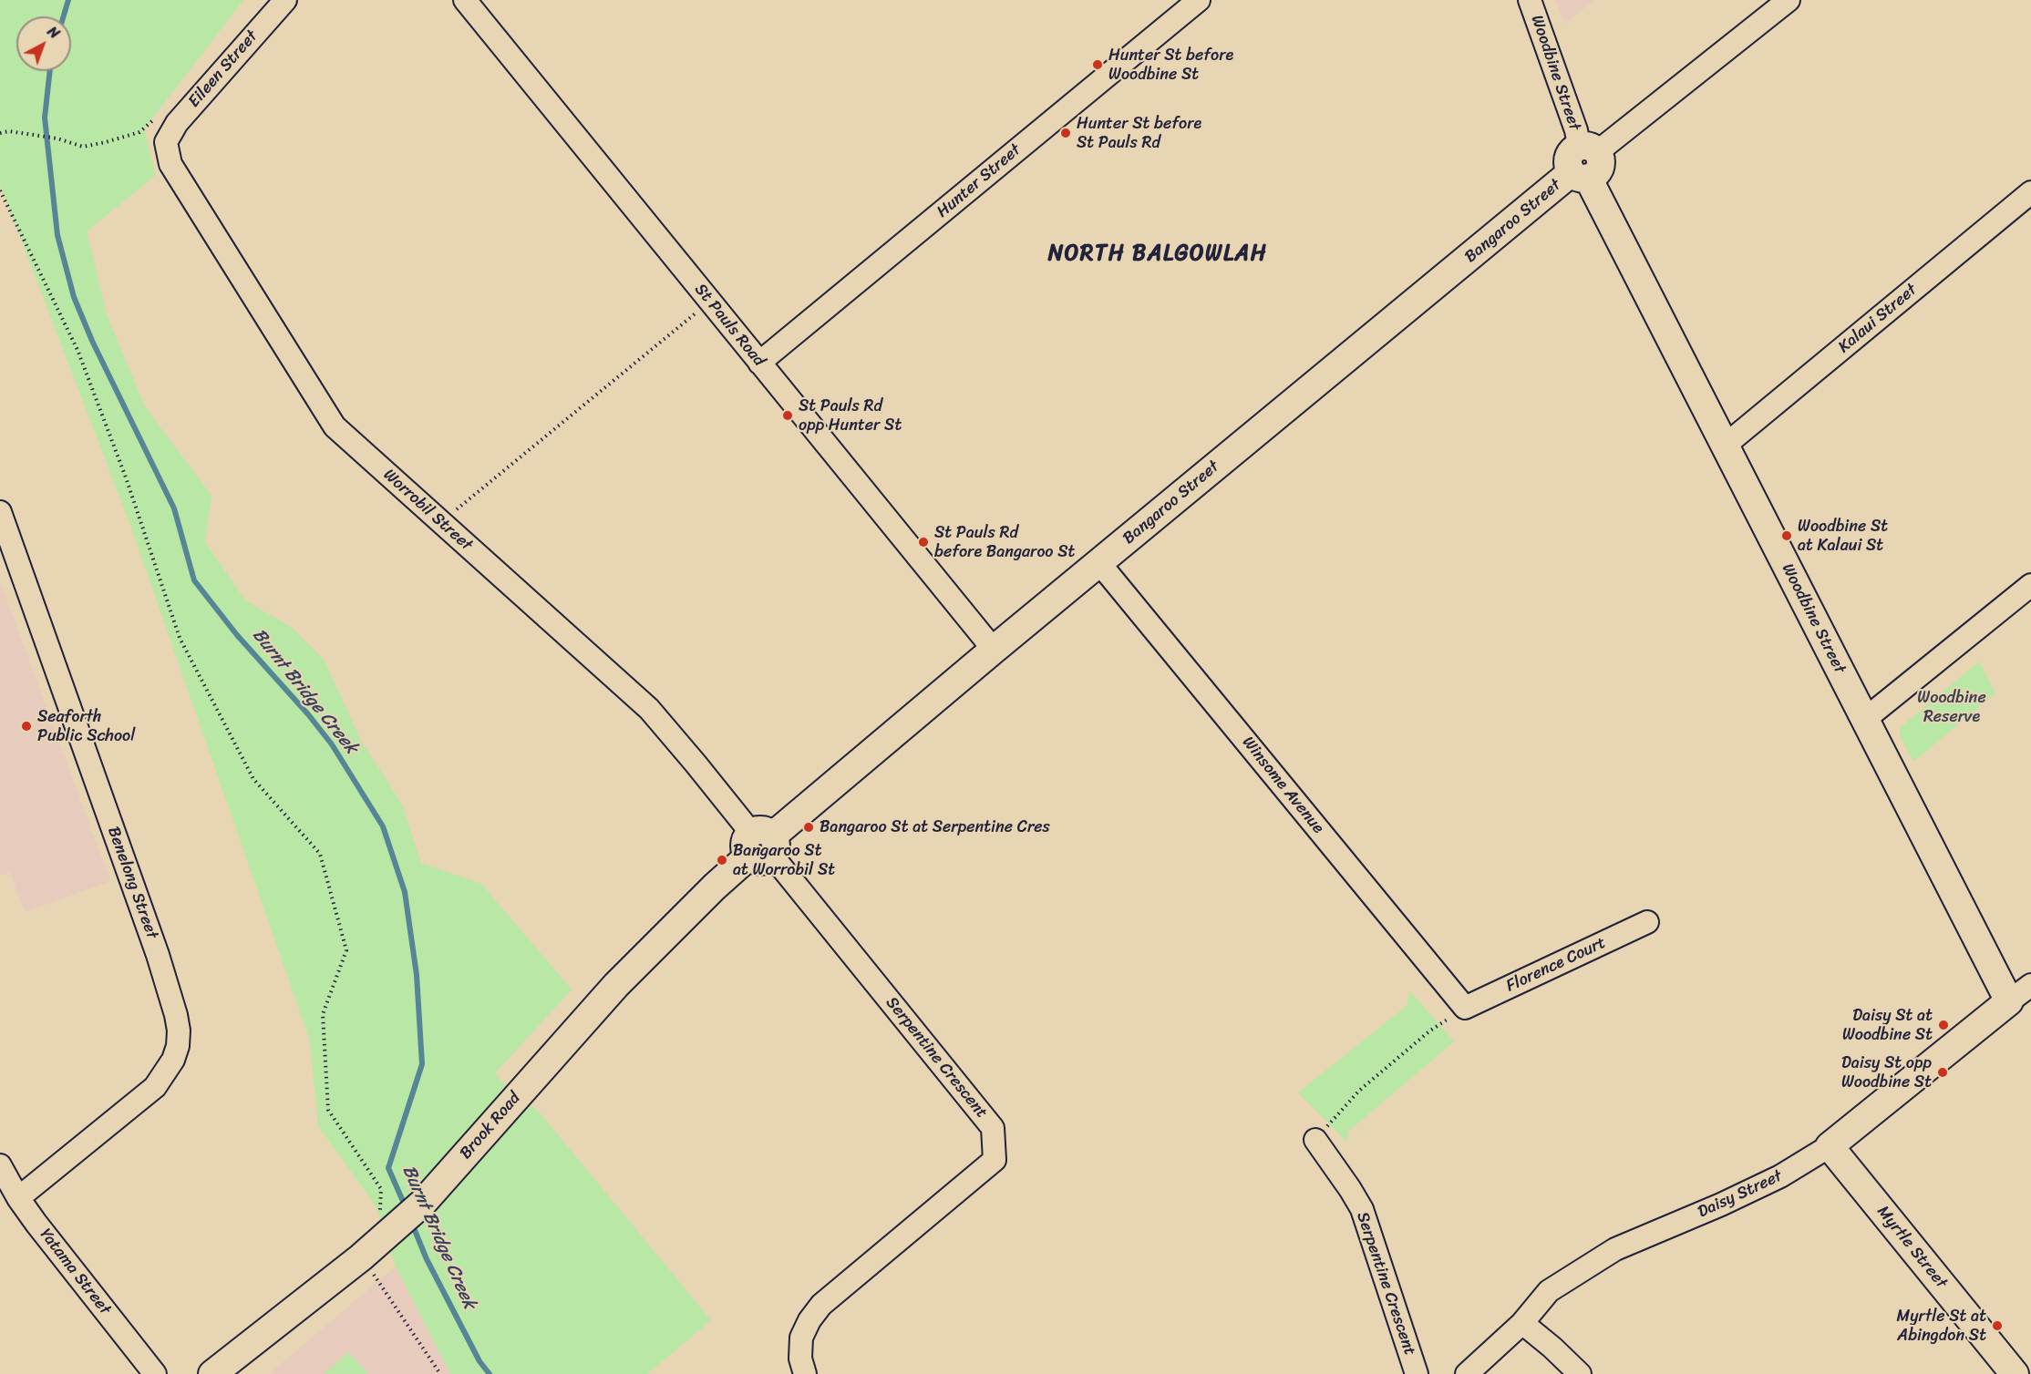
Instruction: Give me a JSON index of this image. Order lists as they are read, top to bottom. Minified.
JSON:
{"streets":{"street":["Eileen Street","Woodbine Street","Hunter Street","Bangaroo Street","Kalaui Street","St Pauls Road","Worrobil Street","Winsome Avenue","Benelong Street","Florence Court","Serpentine Crescent","Brook Road","Daisy Street","Myrtle Street","Yatama Street"]},"crossings":[["Eileen Street","Worrobil Street"],["Woodbine Street","Bangaroo Street"],["Woodbine Street","Kalaui Street"],["Woodbine Street","Daisy Street"],["Hunter Street","St Pauls Road"],["Bangaroo Street","St Pauls Road"],["Bangaroo Street","Worrobil Street"],["Bangaroo Street","Winsome Avenue"],["Bangaroo Street","Serpentine Crescent"],["Bangaroo Street","Brook Road"],["Worrobil Street","Serpentine Crescent"],["Worrobil Street","Brook Road"],["Winsome Avenue","Florence Court"],["Benelong Street","Yatama Street"],["Serpentine Crescent","Brook Road"],["Daisy Street","Myrtle Street"]],"districts":["NORTH BALGOWLAH"],"water":["Burnt Bridge Creek"],"parks":["Woodbine Reserve"],"places":["Hunter St before Woodbine St","Hunter St before St Pauls Rd","St Pauls Rd opp Hunter St","Woodbine St at Kalaui St","St Pauls Rd before Bangaroo St","Seaforth Public School","Bangaroo St at Serpentine Cres","Bangaroo St at Worrobil St","Daisy St at Woodbine St","Daisy St opp Woodbine St","Myrtle St at Abingdon St"],"north":"top right"}
